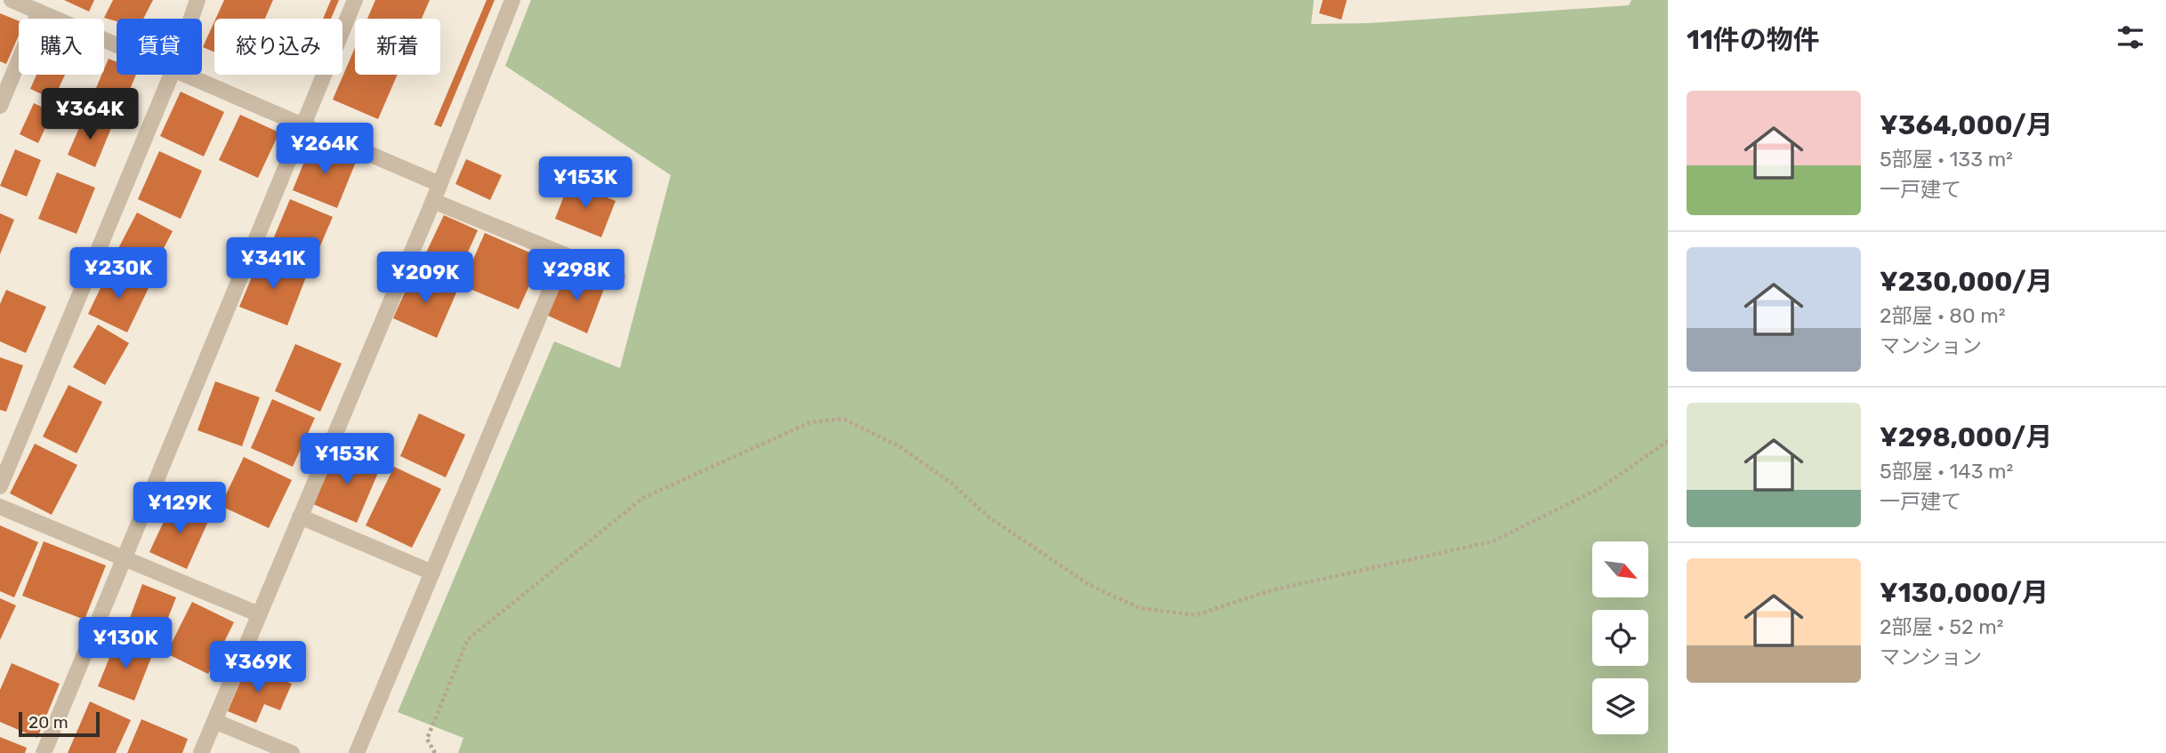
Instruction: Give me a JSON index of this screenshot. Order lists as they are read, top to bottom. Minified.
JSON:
{"scale_bar":"20 m","north":"bottom right","page":{"heading":"11件の物件","chip":["購入","賃貸","絞り込み","新着"],"list":[{"name":"¥364,000/月","note":"5部屋 · 133 m² · 一戸建て"},{"name":"¥230,000/月","note":"2部屋 · 80 m² · マンション"},{"name":"¥298,000/月","note":"5部屋 · 143 m² · 一戸建て"},{"name":"¥130,000/月","note":"2部屋 · 52 m² · マンション"}],"price":["¥364K","¥264K","¥153K","¥341K","¥230K","¥298K","¥209K","¥153K","¥129K","¥130K","¥369K"],"scale":"20 m"}}
